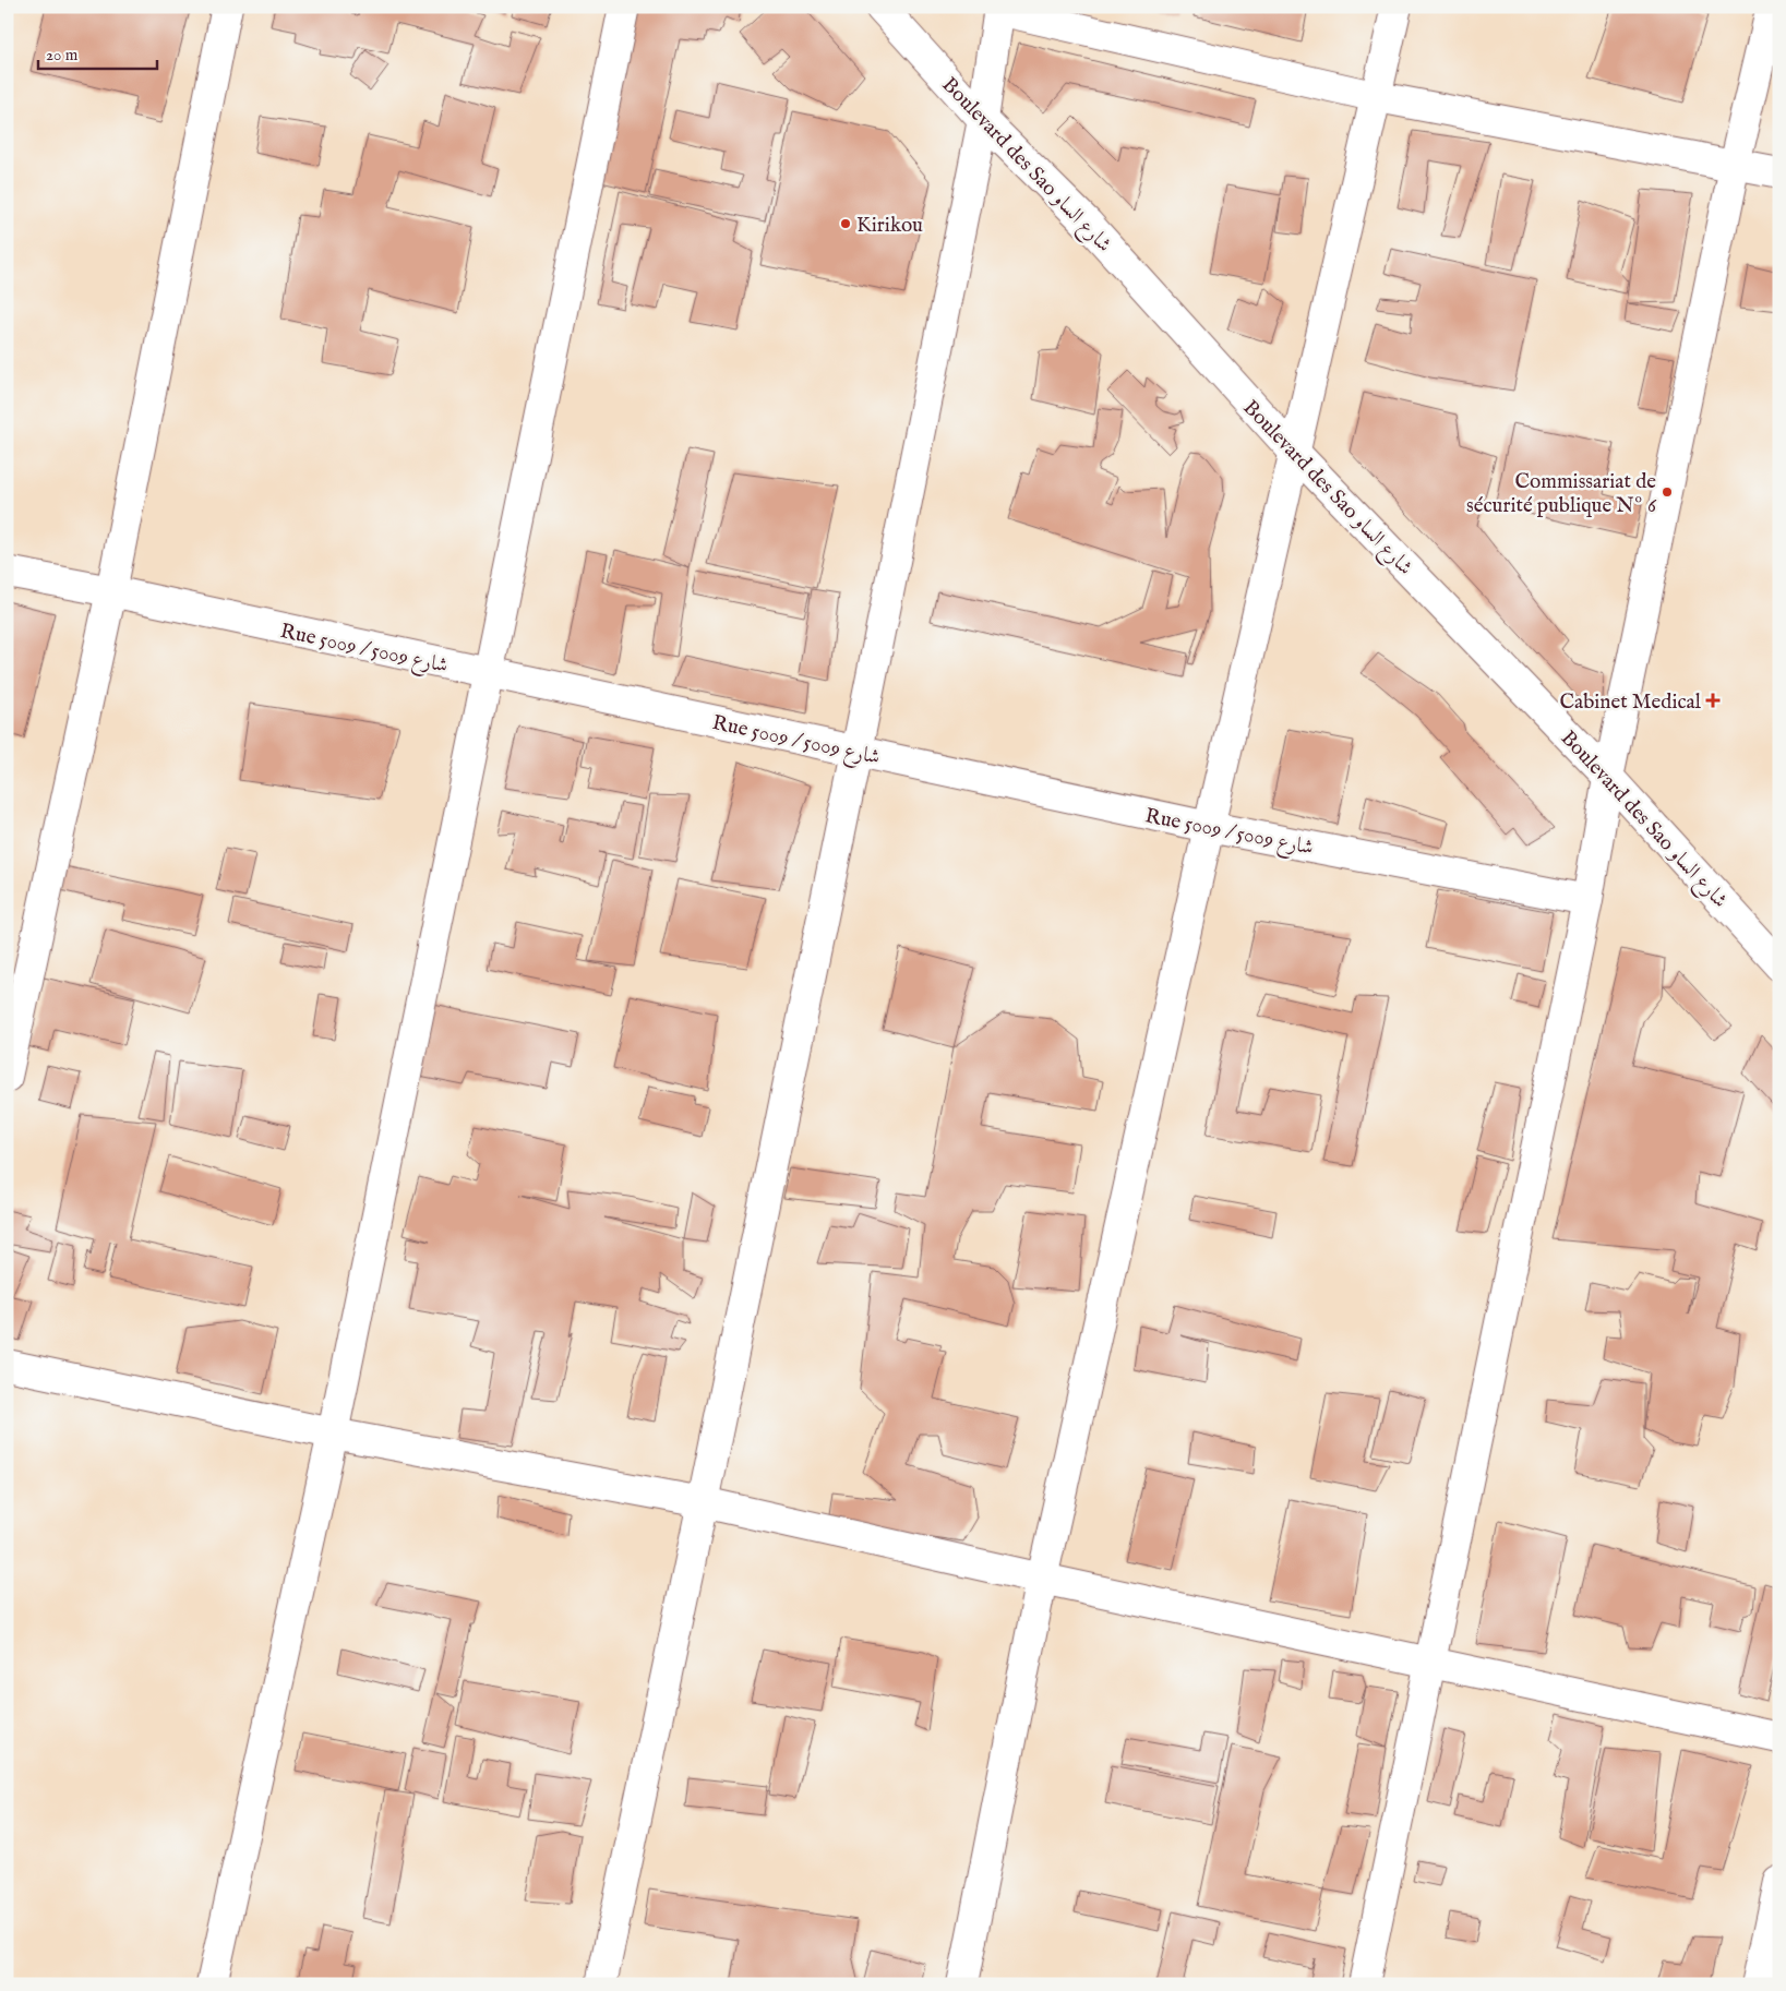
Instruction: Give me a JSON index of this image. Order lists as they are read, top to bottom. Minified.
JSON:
{"streets":{"street":["Boulevard des Sao شارع الساو","Rue 5009 / شارع 5009"]},"places":{"other":["Kirikou","Commissariat de sécurité publique Nº 6"],"health":["Cabinet Medical"]},"scale_bar":"20 m"}
